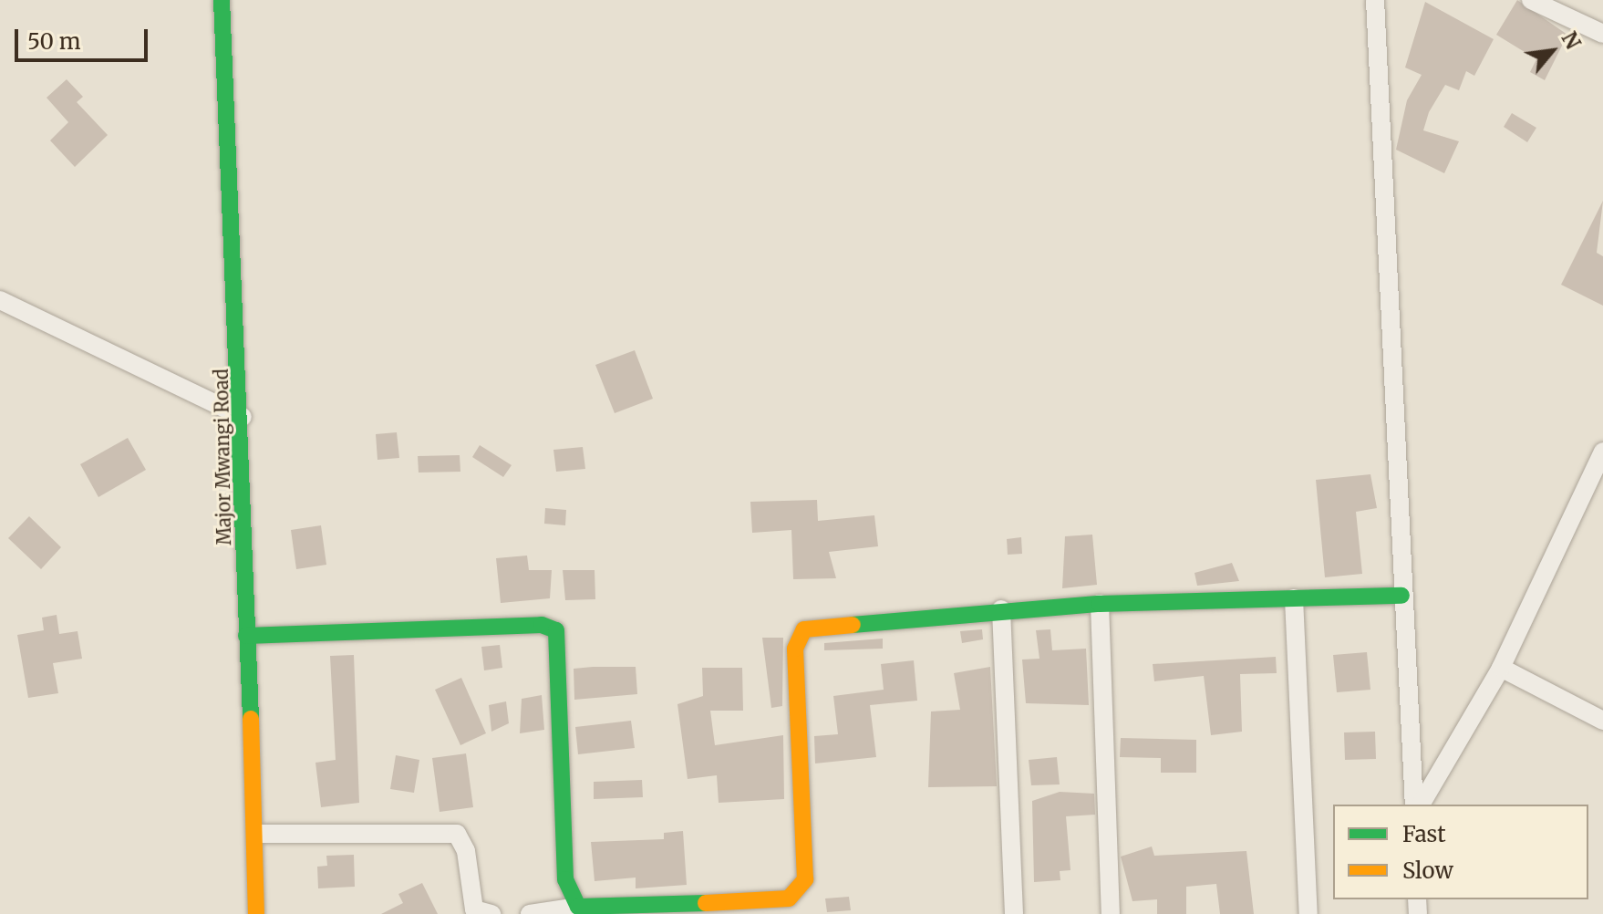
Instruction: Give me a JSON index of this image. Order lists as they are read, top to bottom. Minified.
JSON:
{"streets":{"street":["Major Mwangi Road"]},"legend":["Fast","Slow"],"scale_bar":"50 m","north":"top right"}
